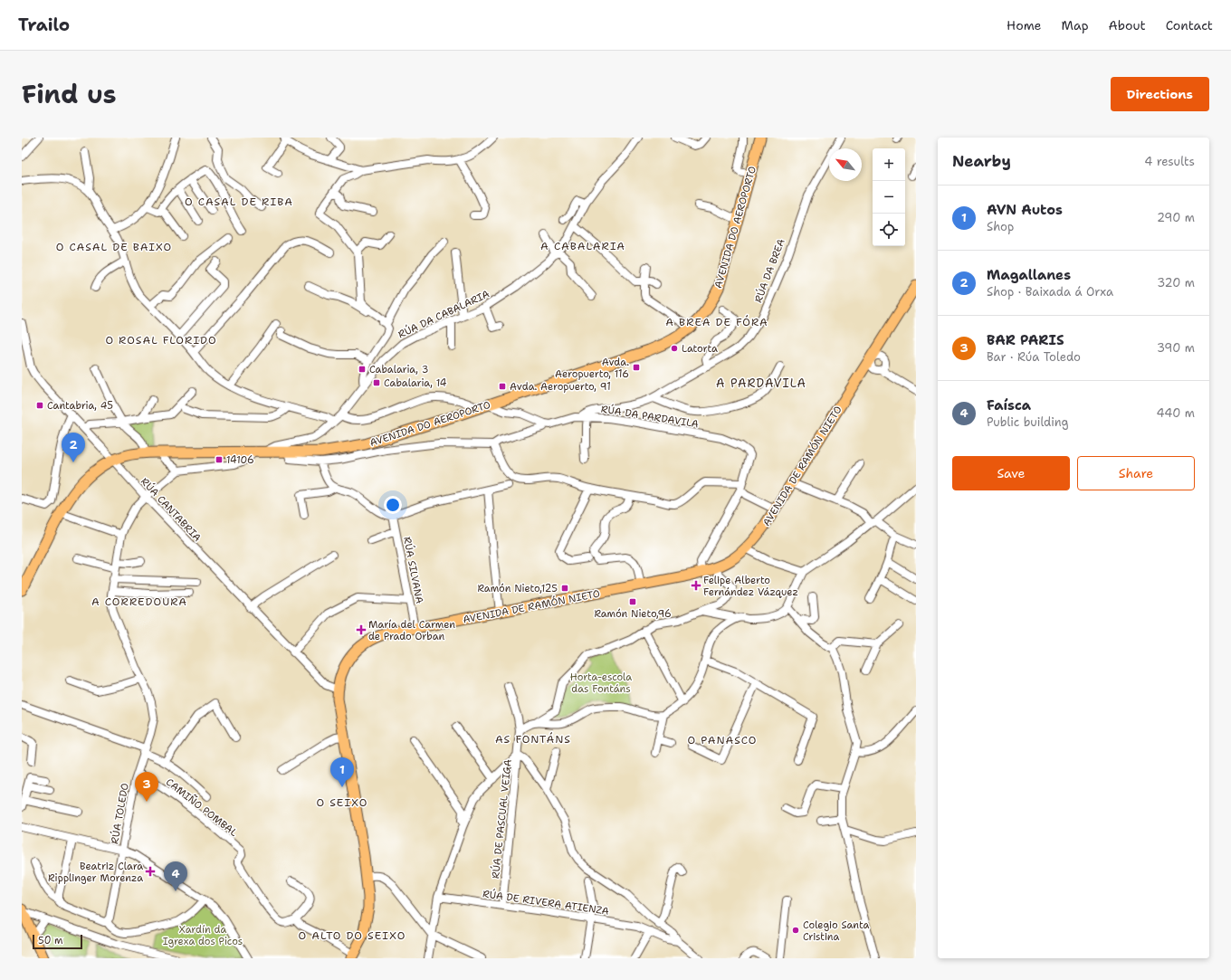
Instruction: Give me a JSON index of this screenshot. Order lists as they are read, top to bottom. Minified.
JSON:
{"streets":{"main road":["AVENIDA DO AEROPORTO","AVENIDA DE RAMÓN NIETO"],"street":["RÚA DA BREA","RÚA DA CABALARIA","RÚA DA PARDAVILA","RÚA CANTABRIA","RÚA SILVANA","CAMIÑO POMBAL","RÚA TOLEDO","RÚA DE PASCUAL VEIGA","RÚA DE RIVERA ATIENZA"]},"crossings":[["AVENIDA DO AEROPORTO","RÚA DA CABALARIA"],["AVENIDA DO AEROPORTO","RÚA CANTABRIA"],["RÚA DA BREA","RÚA DA PARDAVILA"],["RÚA DA PARDAVILA","AVENIDA DE RAMÓN NIETO"],["AVENIDA DE RAMÓN NIETO","RÚA CANTABRIA"],["AVENIDA DE RAMÓN NIETO","RÚA SILVANA"],["RÚA CANTABRIA","RÚA TOLEDO"],["CAMIÑO POMBAL","RÚA TOLEDO"],["RÚA DE PASCUAL VEIGA","RÚA DE RIVERA ATIENZA"]],"districts":["O CASAL DE RIBA","A CABALARIA","O CASAL DE BAIXO","A BREA DE FÓRA","O ROSAL FLORIDO","A PARDAVILA","A CORREDOURA","AS FONTÁNS","O PANASCO","O SEIXO","O ALTO DO SEIXO"],"parks":["Horta-escola das Fontáns","Xardín da Igrexa dos Picos"],"places":{"other":["Latorta","Colegio Santa Cristina"],"transit":["Avda. Aeropuerto, 116","Cabalaria, 3","Cabalaria, 14","Avda. Aeropuerto, 91","Cantabria, 45","14106","Ramón Nieto,125","Ramón Nieto,96"],"health":["Felipe Alberto Fernández Vázquez","María del Carmen de Prado Orban","Beatriz Clara Ripplinger Morenza"]},"scale_bar":"50 m","north":"top left","page":{"header":"Trailo","nav":["Home","Map","About","Contact"],"title":"Find us","buttons":["Directions",["Save","Share"]],"heading":["Nearby","4 results"],"map_buttons":["+","−"],"list":[{"mark":"1","name":"AVN Autos","note":"Shop","value":"290 m"},{"mark":"2","name":"Magallanes","note":"Shop · Baixada á Orxa","value":"320 m"},{"mark":"3","name":"BAR PARIS","note":"Bar · Rúa Toledo","value":"390 m"},{"mark":"4","name":"Faísca","note":"Public building","value":"440 m"}],"pins":["2","1","3","4"],"scale":"50 m"}}
